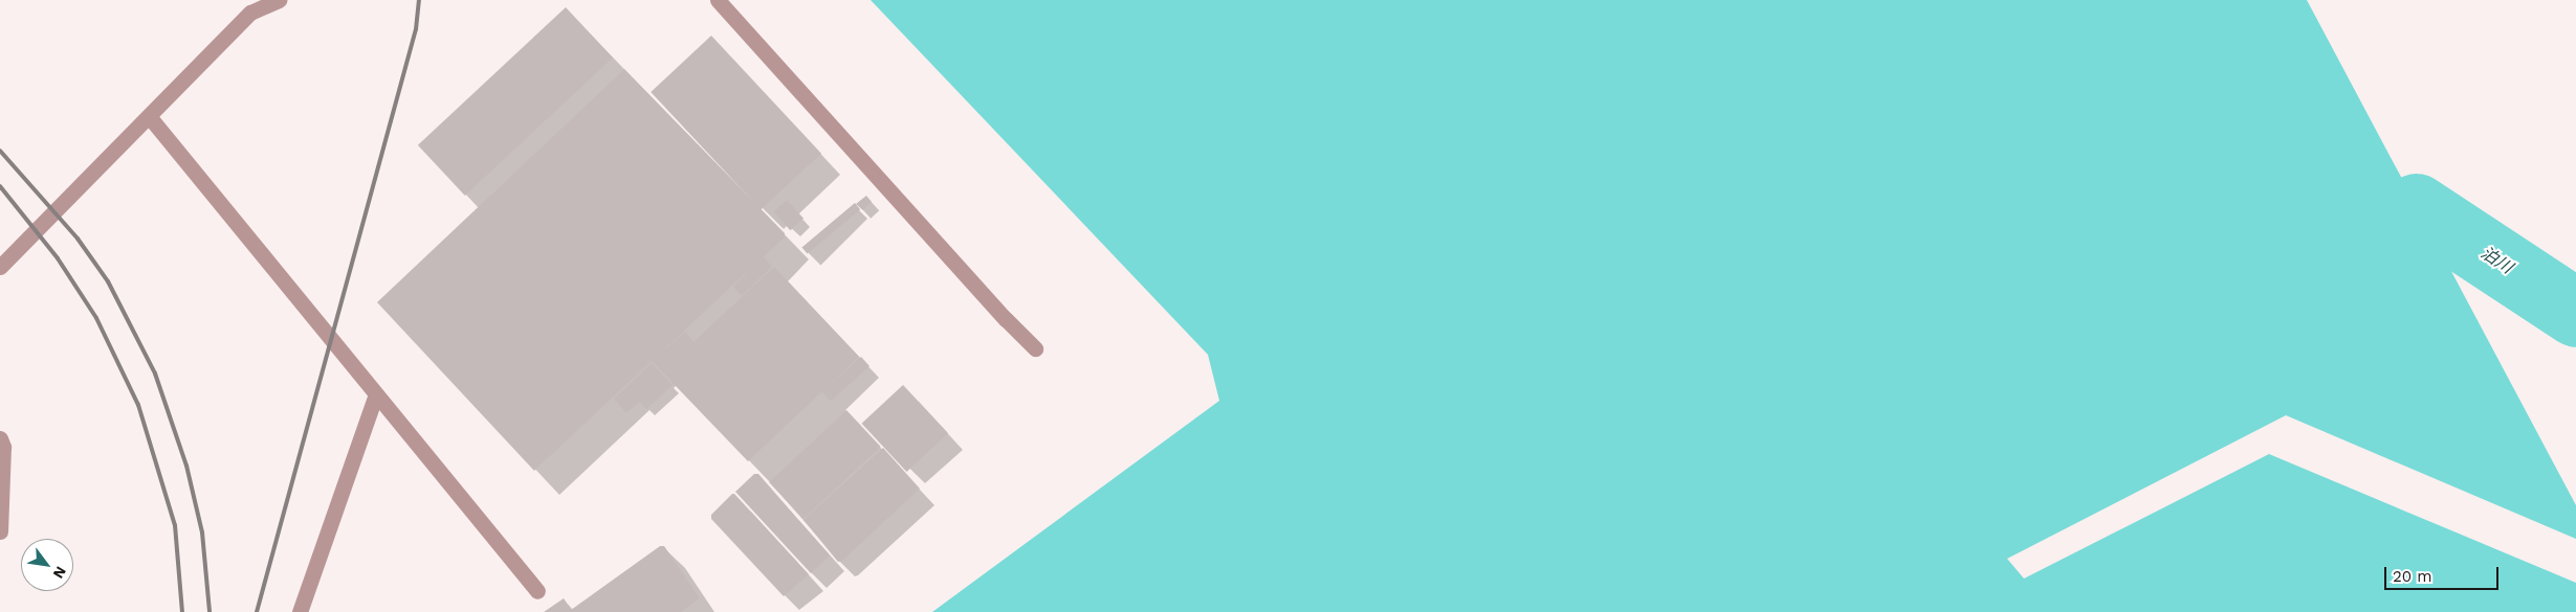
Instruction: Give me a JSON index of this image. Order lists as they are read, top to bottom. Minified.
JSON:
{"water":["泊川"],"scale_bar":"20 m","north":"bottom right"}
